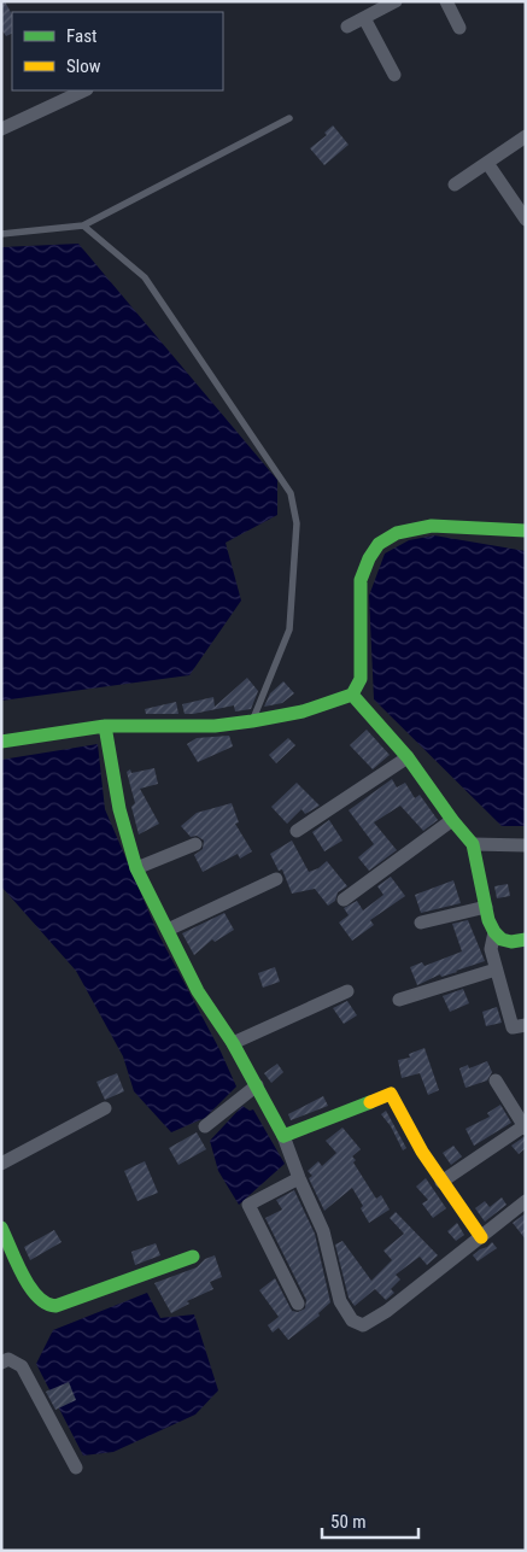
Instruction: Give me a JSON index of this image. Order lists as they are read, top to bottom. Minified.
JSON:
{"legend":["Fast","Slow"],"scale_bar":"50 m"}
